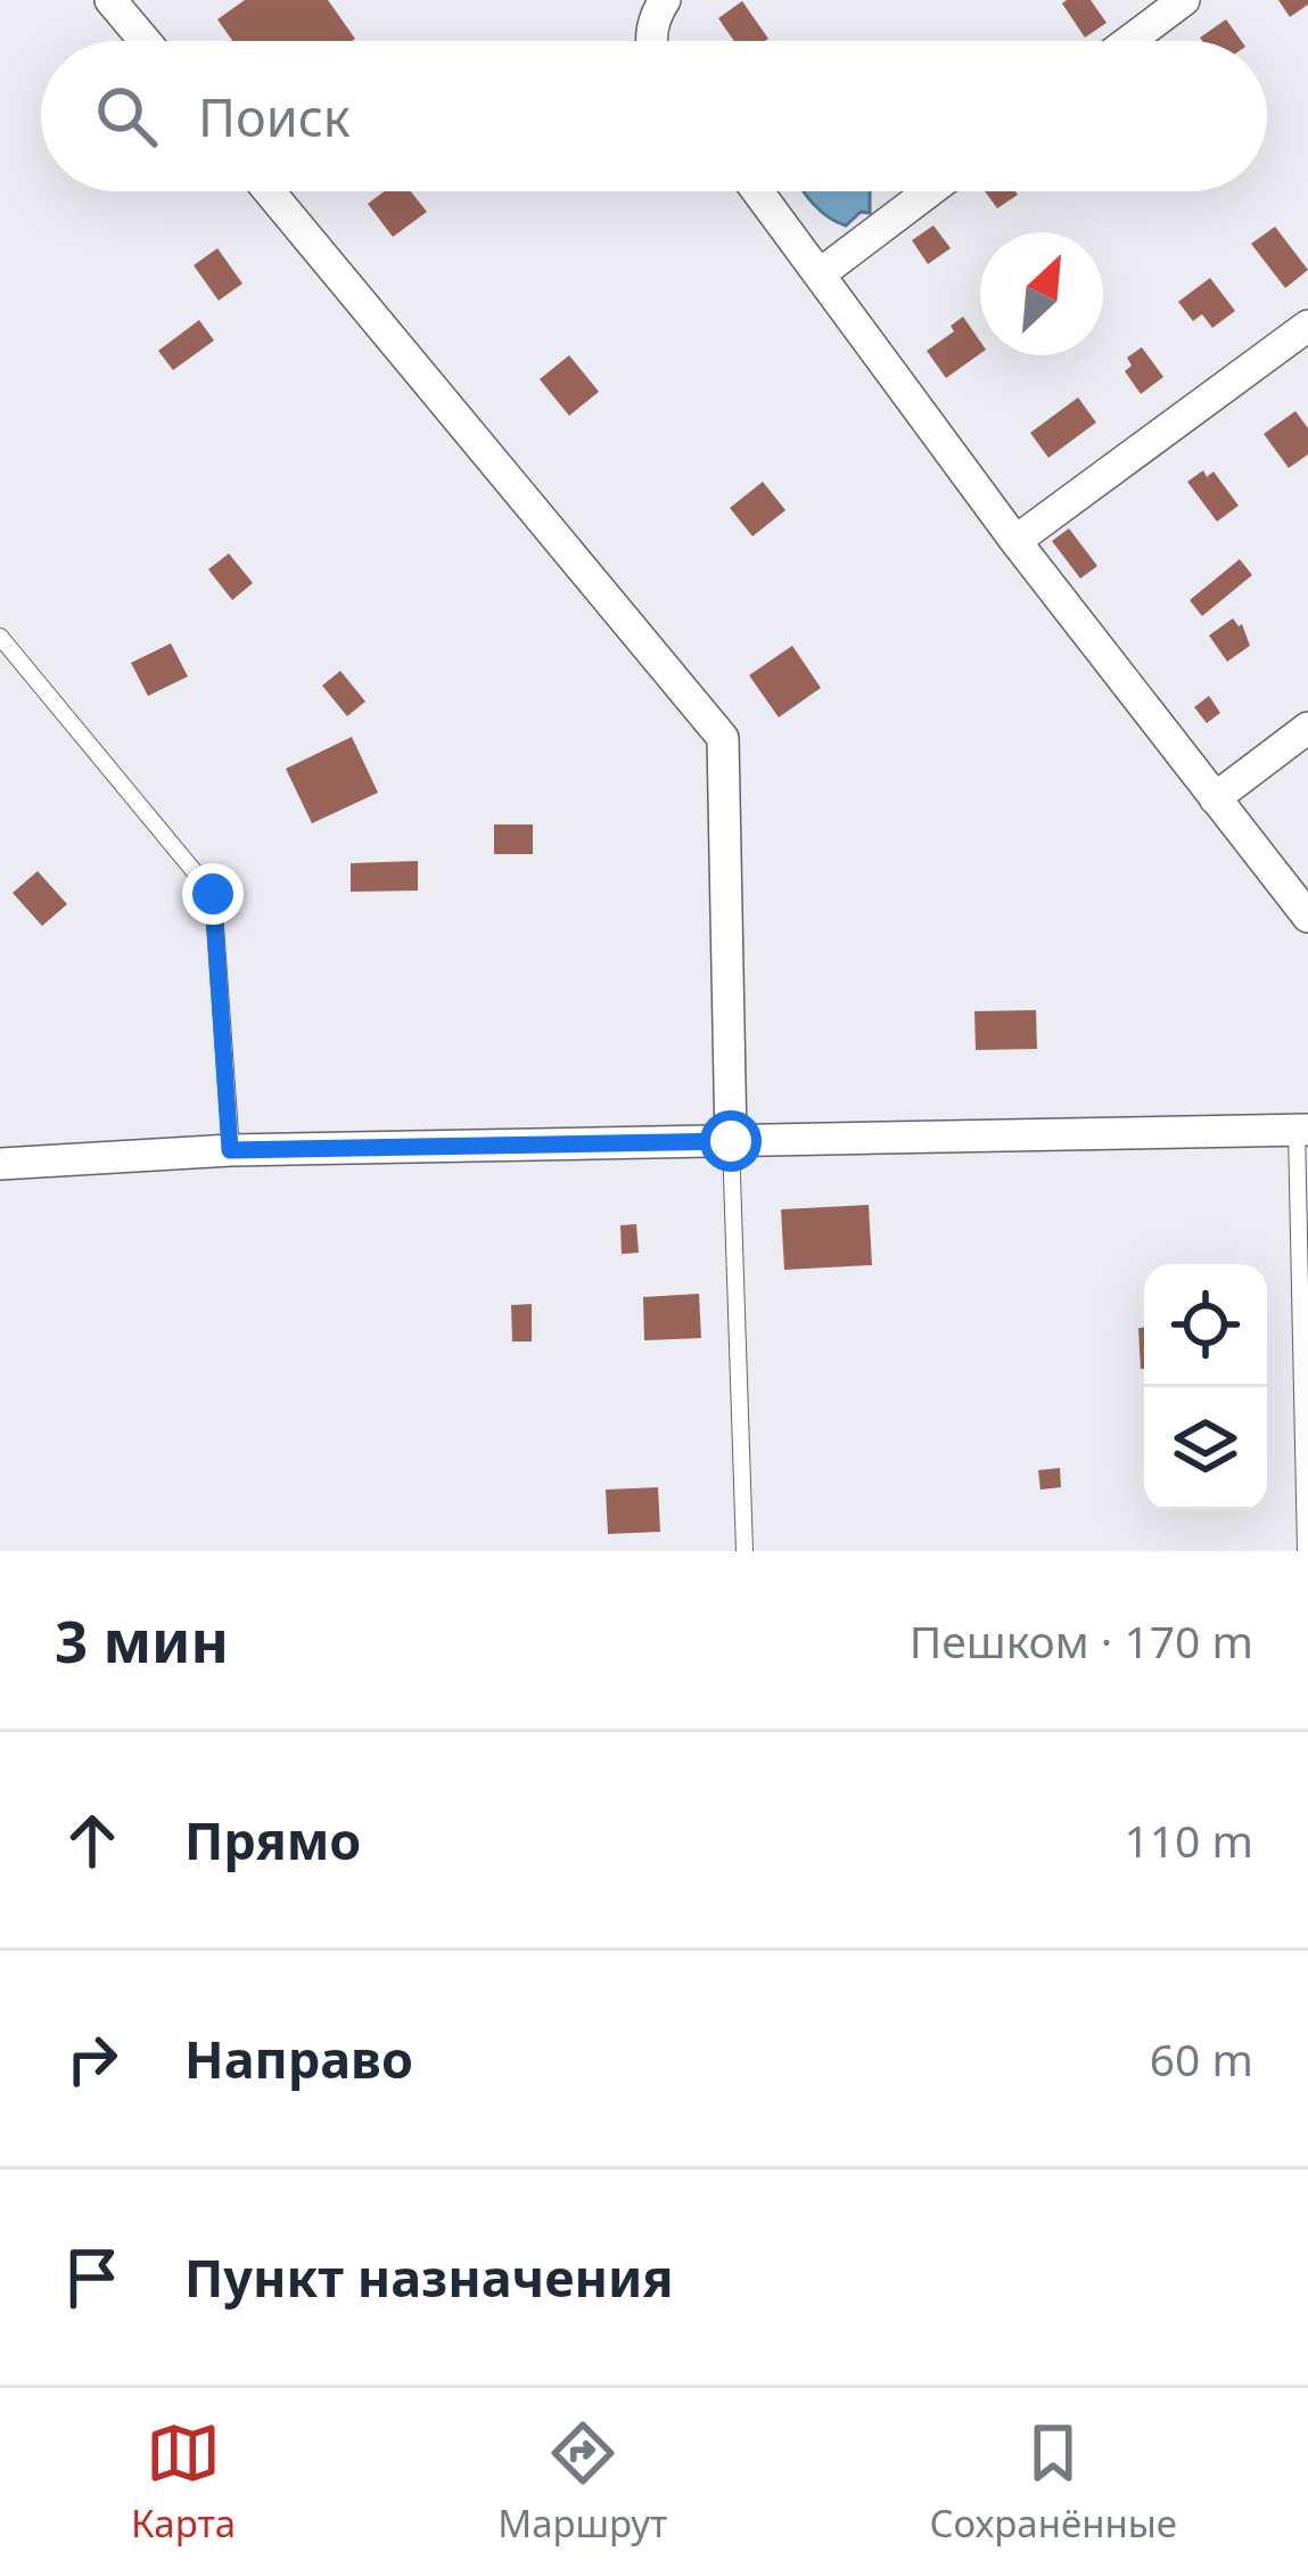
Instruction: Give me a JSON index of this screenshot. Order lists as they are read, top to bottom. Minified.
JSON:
{"north":"top right","page":{"search":"Поиск","heading":["3 мин","Пешком · 170 m"],"list":[["Прямо","110 m"],["Направо","60 m"],"Пункт назначения"],"nav":["Карта","Маршрут","Сохранённые"]}}
